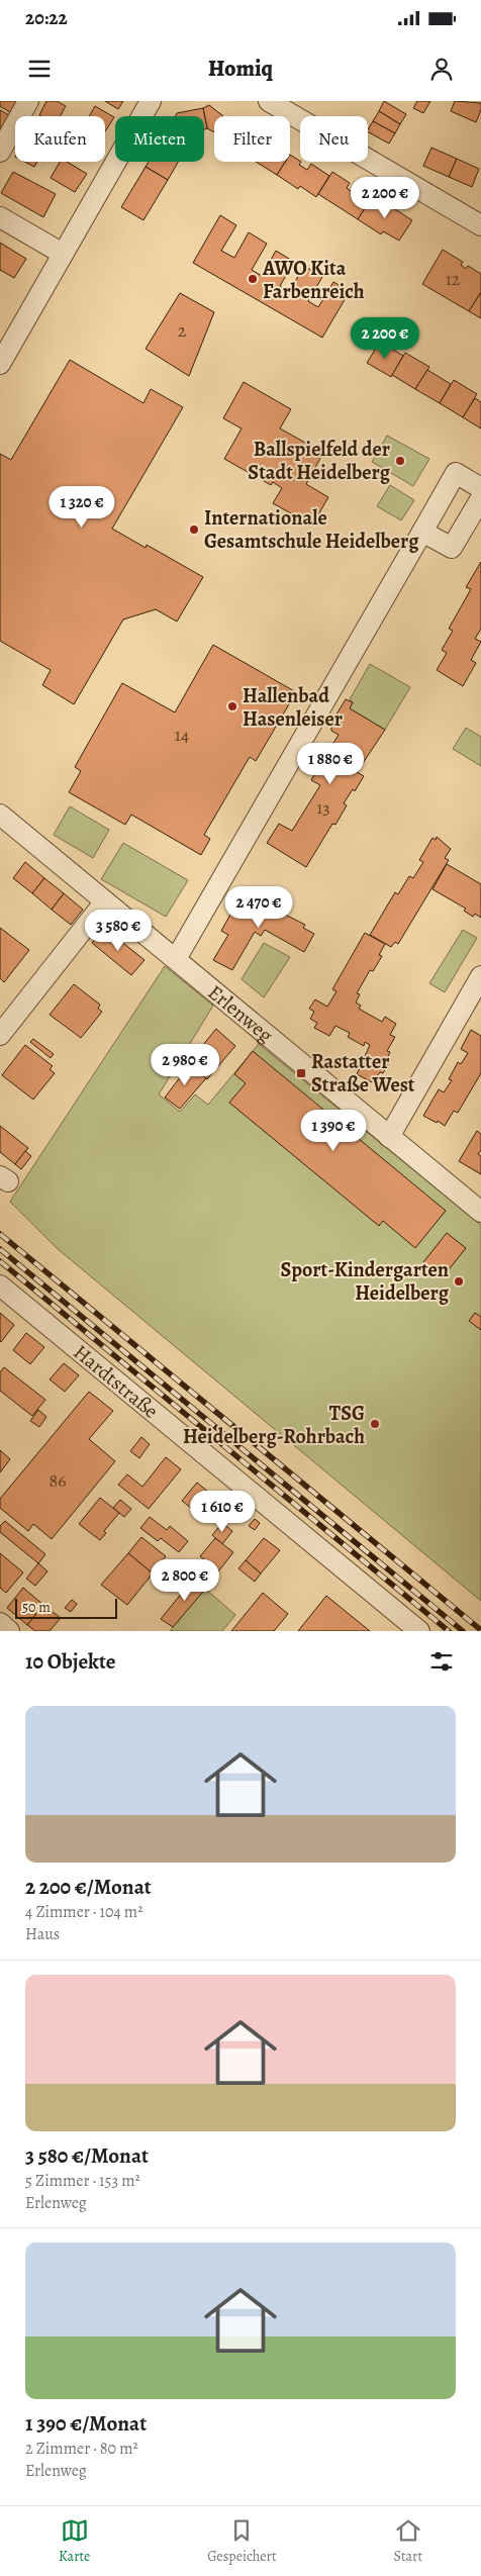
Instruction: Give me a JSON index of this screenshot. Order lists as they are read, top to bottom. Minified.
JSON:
{"streets":{"street":["Erlenweg","Hardtstraße"]},"places":{"other":["AWO Kita Farbenreich","Ballspielfeld der Stadt Heidelberg","Internationale Gesamtschule Heidelberg","Hallenbad Hasenleiser","Sport-Kindergarten Heidelberg","TSG Heidelberg-Rohrbach"],"transit":["Rastatter Straße West"]},"house_numbers":["12","2","14","13","86"],"scale_bar":"50 m","page":{"status":"20:22","header":"Homiq","chip":["Kaufen","Mieten","Filter","Neu"],"price":["2 200 €","2 200 €","1 320 €","1 880 €","2 470 €","3 580 €","2 980 €","1 390 €","1 610 €","2 800 €"],"scale":"50 m","heading":"10 Objekte","list":[{"name":"2 200 €/Monat","note":"4 Zimmer · 104 m² · Haus"},{"name":"3 580 €/Monat","note":"5 Zimmer · 153 m² · Erlenweg"},{"name":"1 390 €/Monat","note":"2 Zimmer · 80 m² · Erlenweg"}],"tabs":["Karte","Gespeichert","Start"]}}
